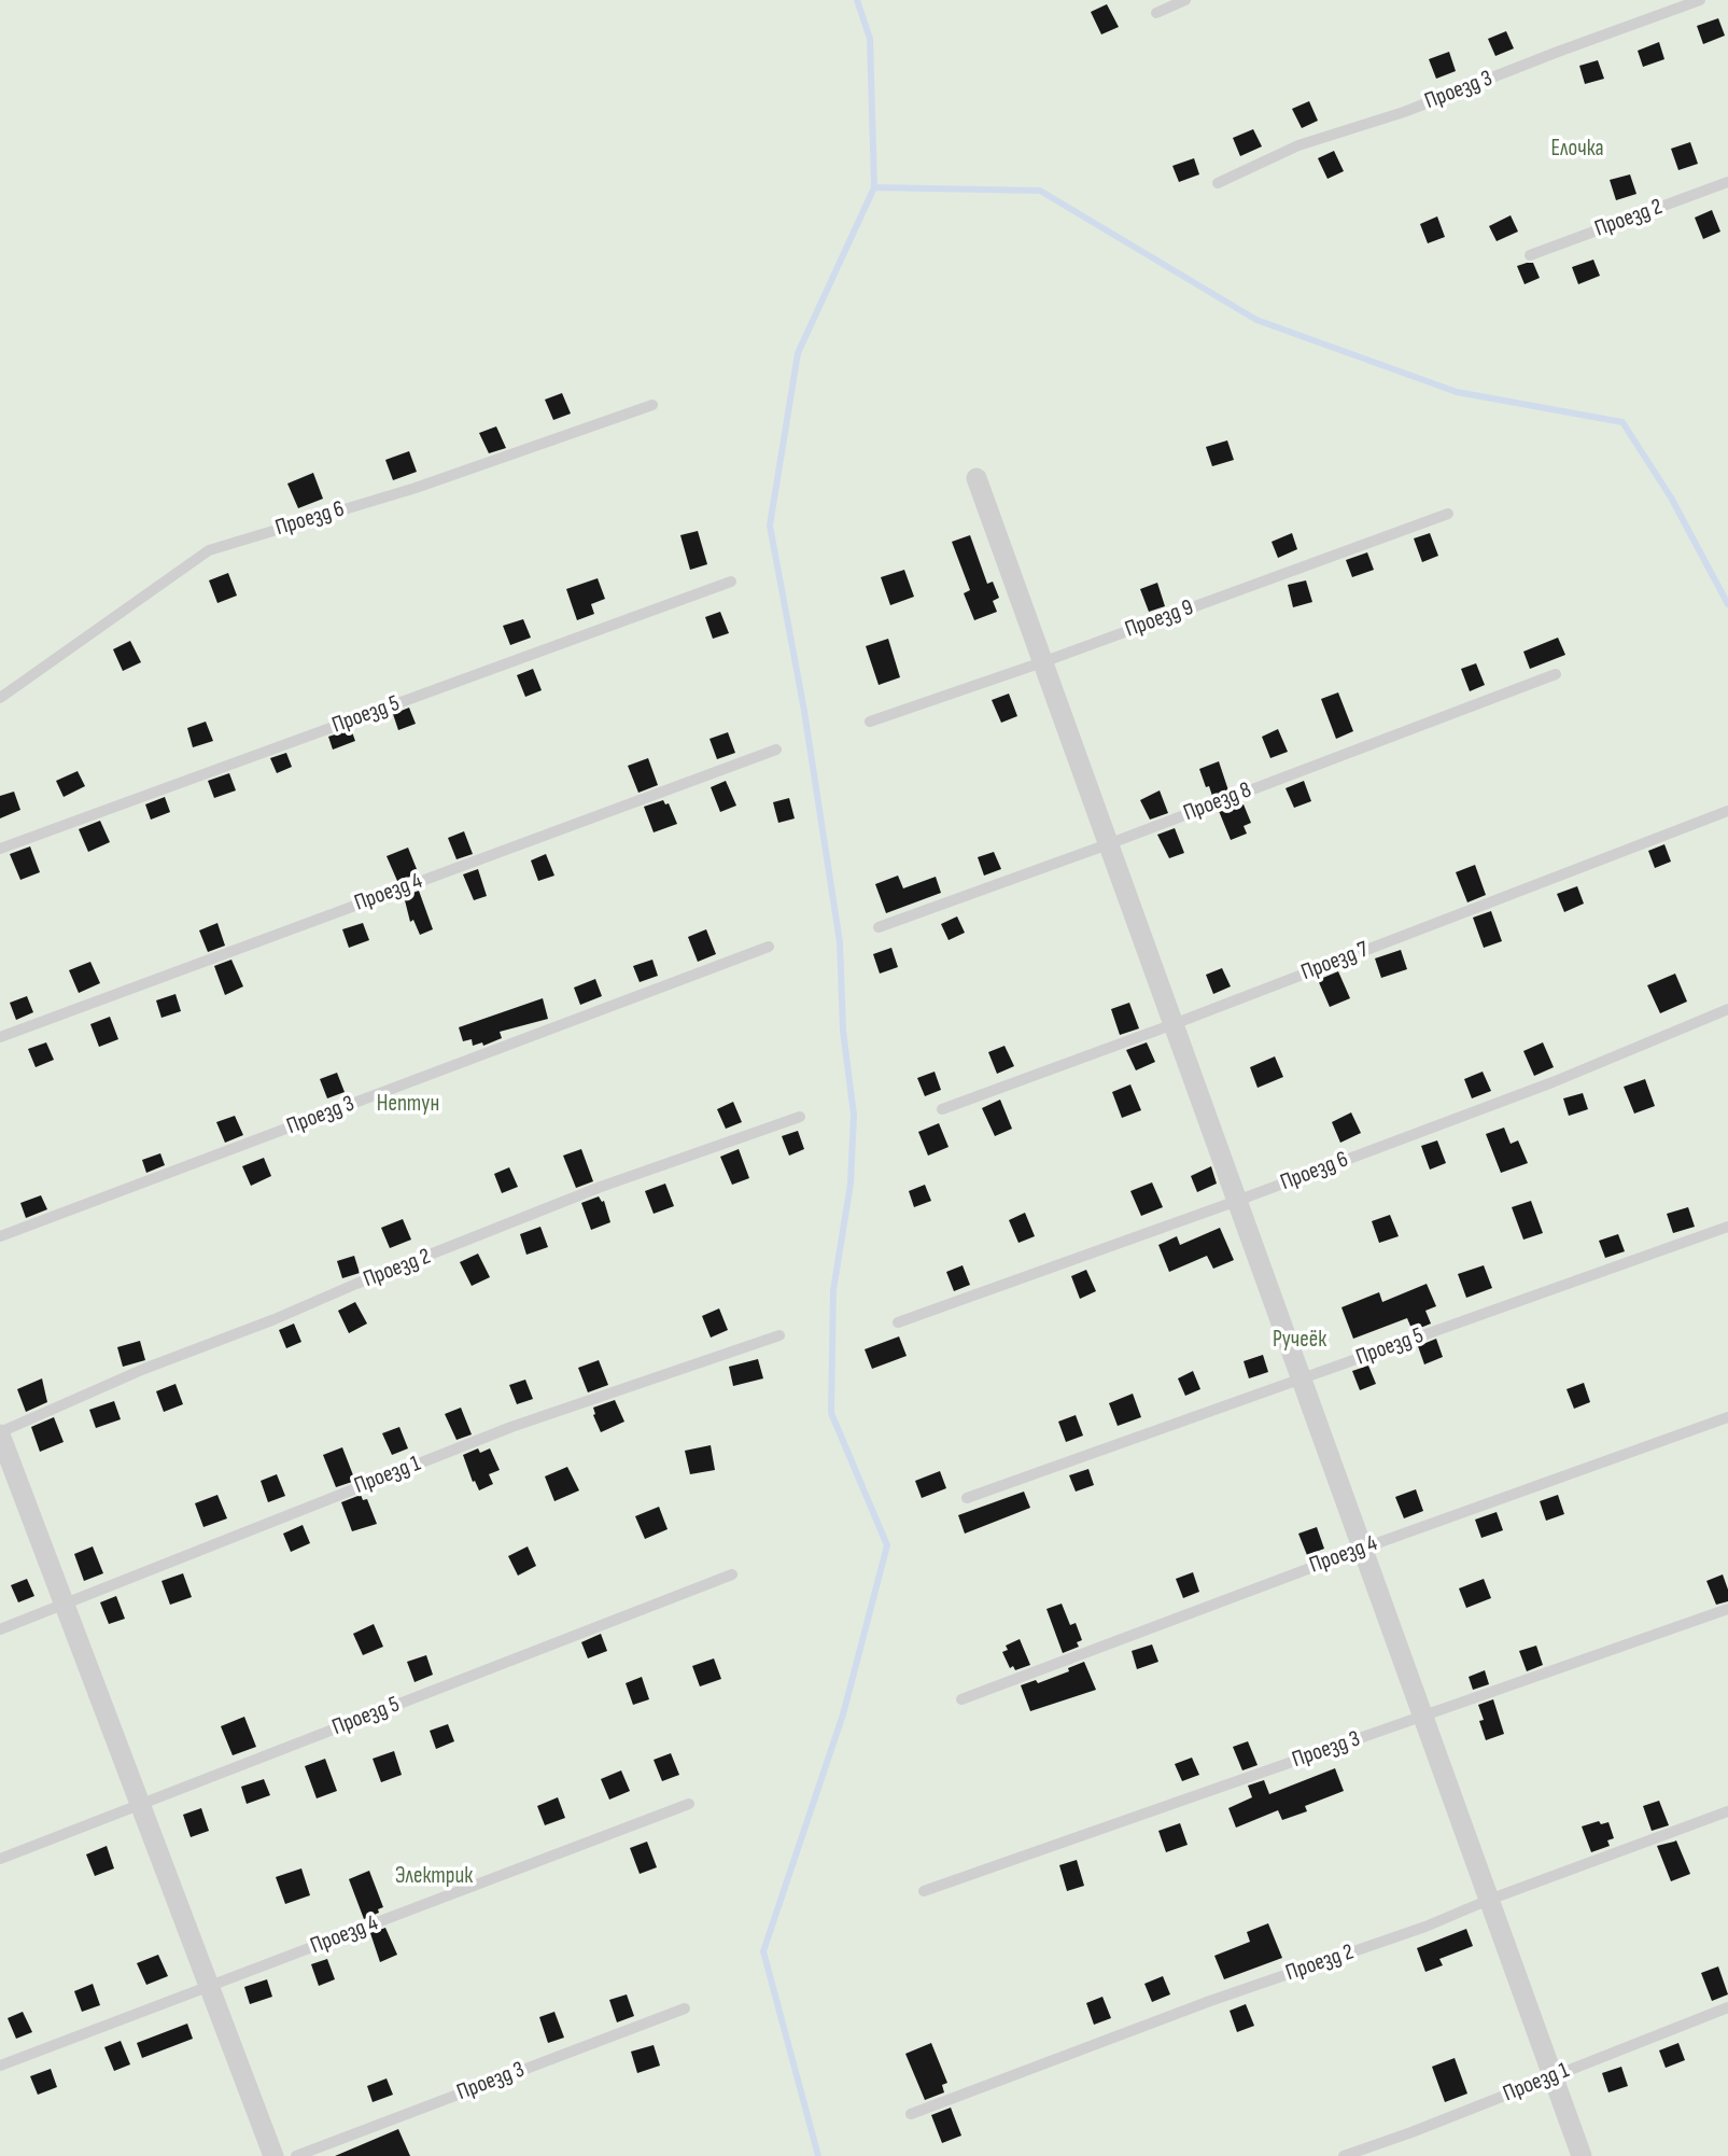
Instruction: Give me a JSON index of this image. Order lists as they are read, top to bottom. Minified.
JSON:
{"streets":{"lane":["Проезд 3","Проезд 2","Проезд 6","Проезд 9","Проезд 5","Проезд 8","Проезд 4","Проезд 7","Проезд 1"]},"parks":["Елочка","Нептун","Ручеёк","Электрик"]}
